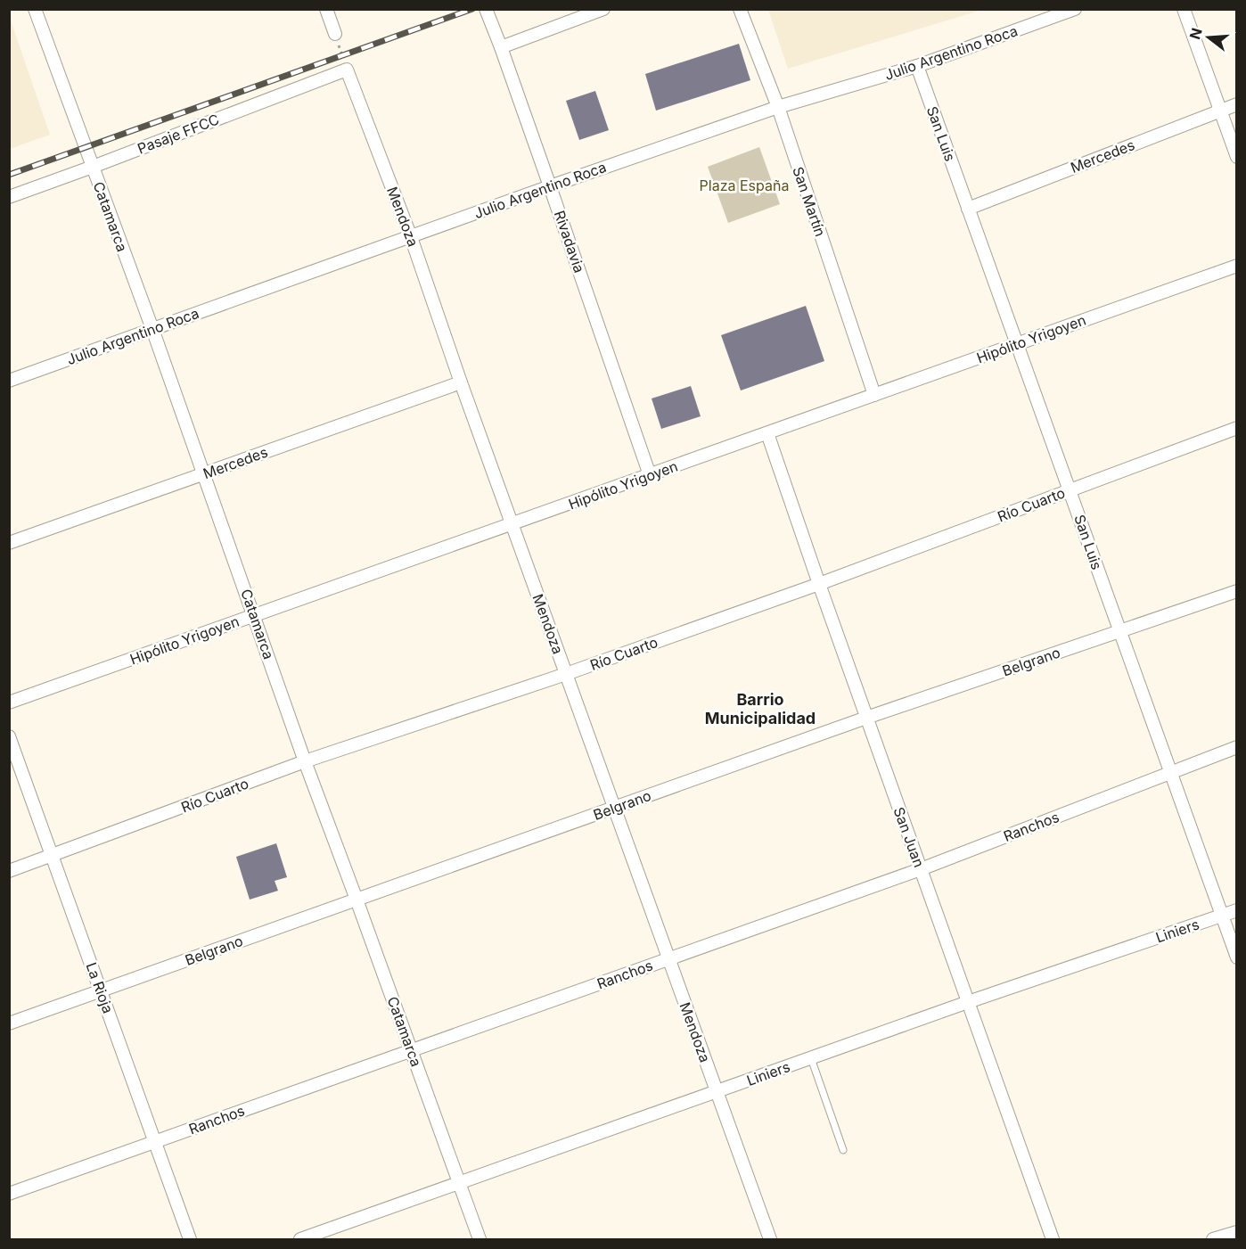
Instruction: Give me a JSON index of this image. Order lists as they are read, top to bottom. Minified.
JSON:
{"streets":{"street":["Julio Argentino Roca","Pasaje FFCC","San Luis","Mercedes","San Martín","Catamarca","Mendoza","Rivadavia","Hipólito Yrigoyen","Río Cuarto","Belgrano","Ranchos","San Juan","Liniers","La Rioja"]},"crossings":[["Julio Argentino Roca","San Luis"],["Julio Argentino Roca","San Martín"],["Julio Argentino Roca","Catamarca"],["Julio Argentino Roca","Mendoza"],["Julio Argentino Roca","Rivadavia"],["Pasaje FFCC","Catamarca"],["Pasaje FFCC","Mendoza"],["San Luis","Mercedes"],["San Luis","Hipólito Yrigoyen"],["San Luis","Río Cuarto"],["San Luis","Belgrano"],["San Luis","Ranchos"],["San Luis","Liniers"],["Mercedes","Catamarca"],["Mercedes","Mendoza"],["San Martín","Hipólito Yrigoyen"],["Catamarca","Hipólito Yrigoyen"],["Catamarca","Río Cuarto"],["Catamarca","Belgrano"],["Catamarca","Ranchos"],["Catamarca","Liniers"],["Mendoza","Hipólito Yrigoyen"],["Mendoza","Río Cuarto"],["Mendoza","Belgrano"],["Mendoza","Ranchos"],["Mendoza","Liniers"],["Rivadavia","Hipólito Yrigoyen"],["Hipólito Yrigoyen","San Juan"],["Río Cuarto","San Juan"],["Río Cuarto","La Rioja"],["Belgrano","San Juan"],["Belgrano","La Rioja"],["Ranchos","San Juan"],["Ranchos","La Rioja"],["San Juan","Liniers"]],"districts":["Barrio Municipalidad"],"parks":["Plaza España"],"north":"left"}
